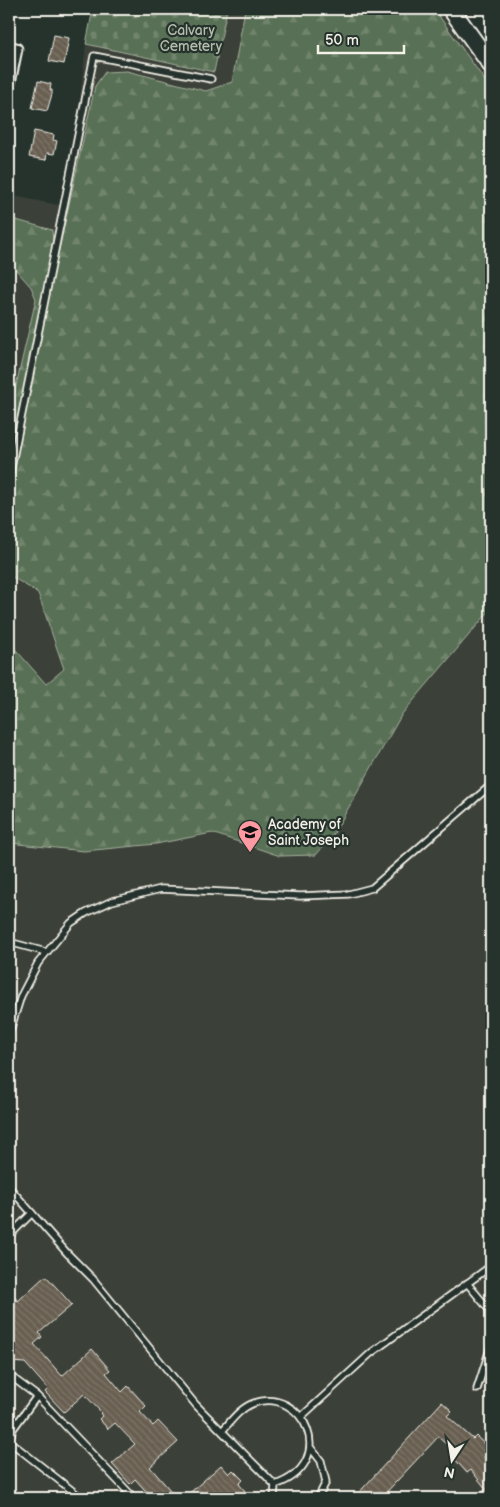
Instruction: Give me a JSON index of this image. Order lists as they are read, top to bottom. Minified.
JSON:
{"parks":["Calvary Cemetery"],"places":{"school or university":["Academy of Saint Joseph"]},"scale_bar":"50 m","north":"bottom"}
